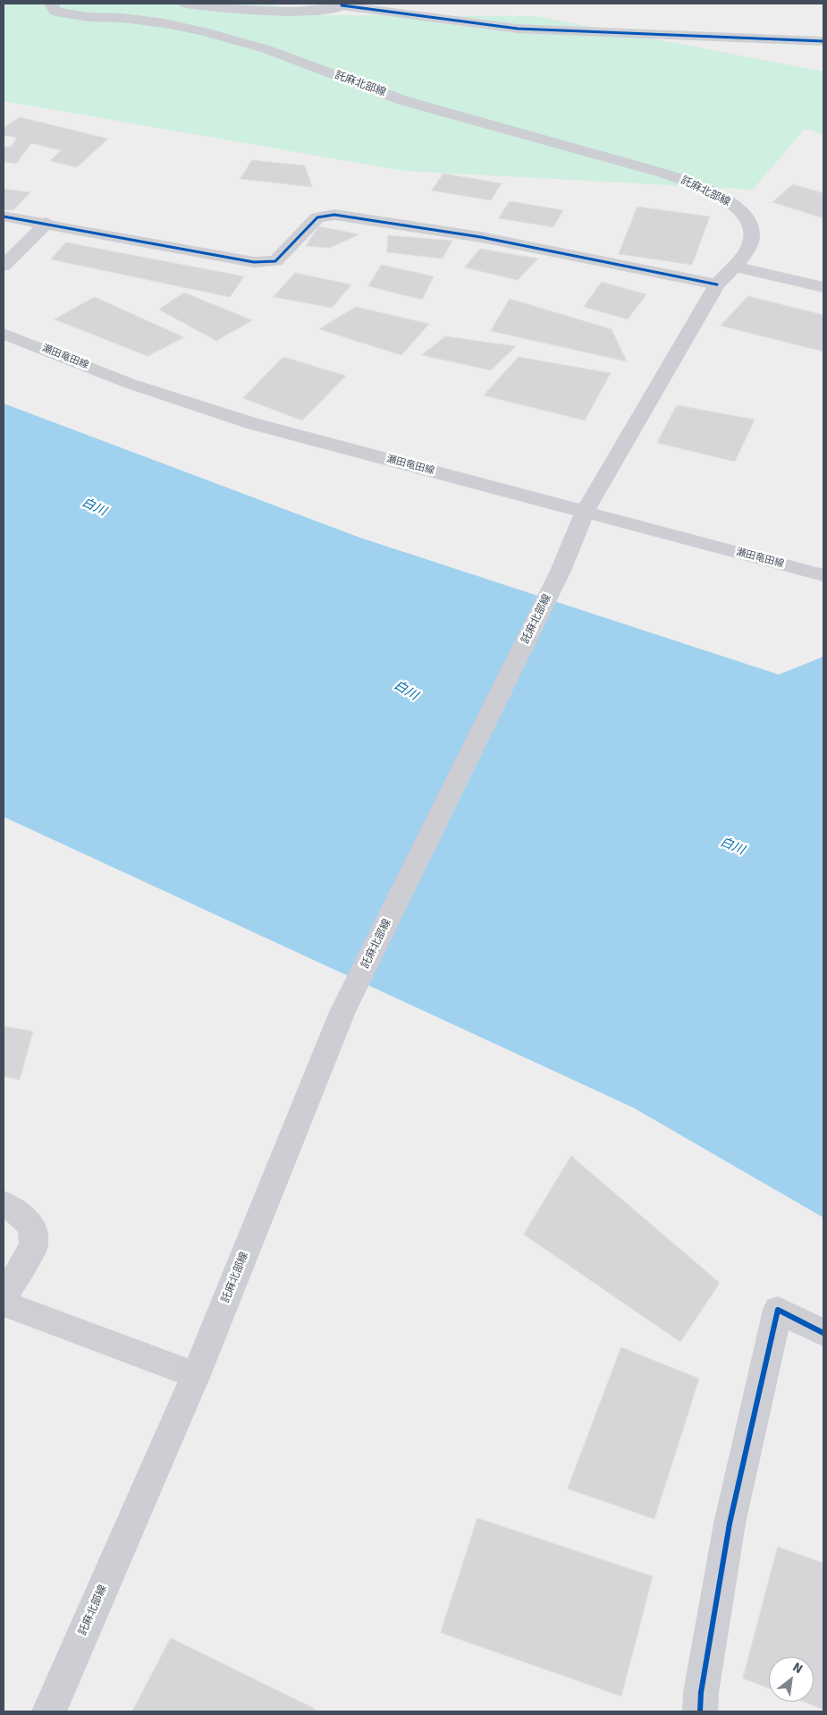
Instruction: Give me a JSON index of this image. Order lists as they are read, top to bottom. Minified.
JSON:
{"streets":{"main road":["託麻北部線","瀬田竜田線"]},"crossings":[["託麻北部線","瀬田竜田線"]],"water":["白川"],"north":"top right"}
